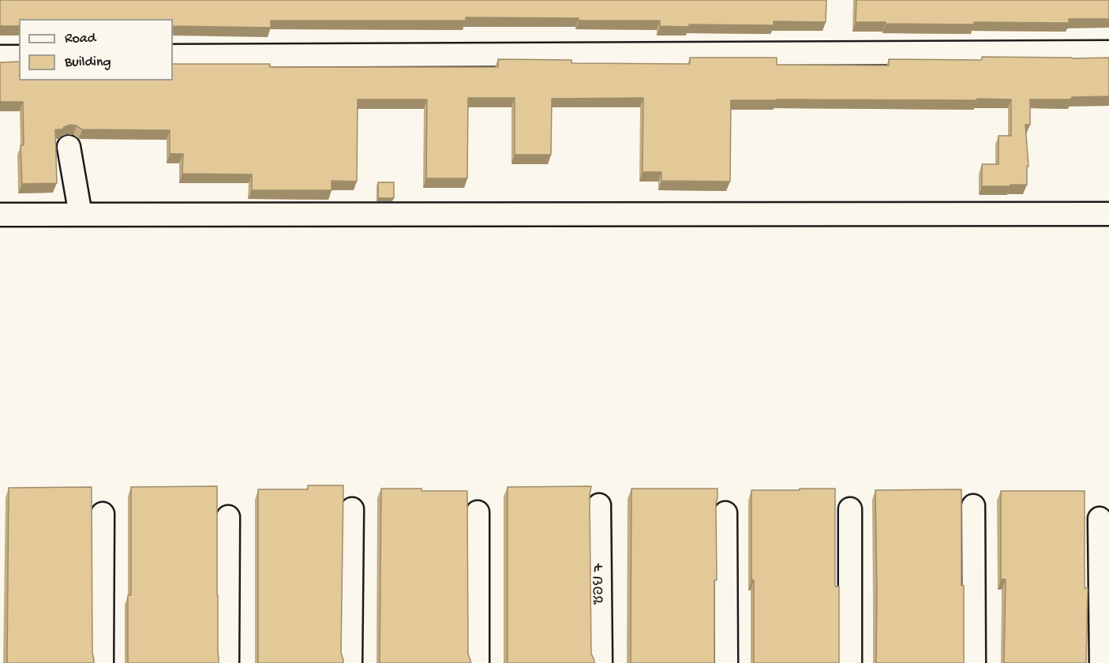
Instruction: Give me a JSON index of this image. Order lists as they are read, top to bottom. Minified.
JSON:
{"streets":{"street":["ซอย 7"]},"legend":["Road","Building"]}
